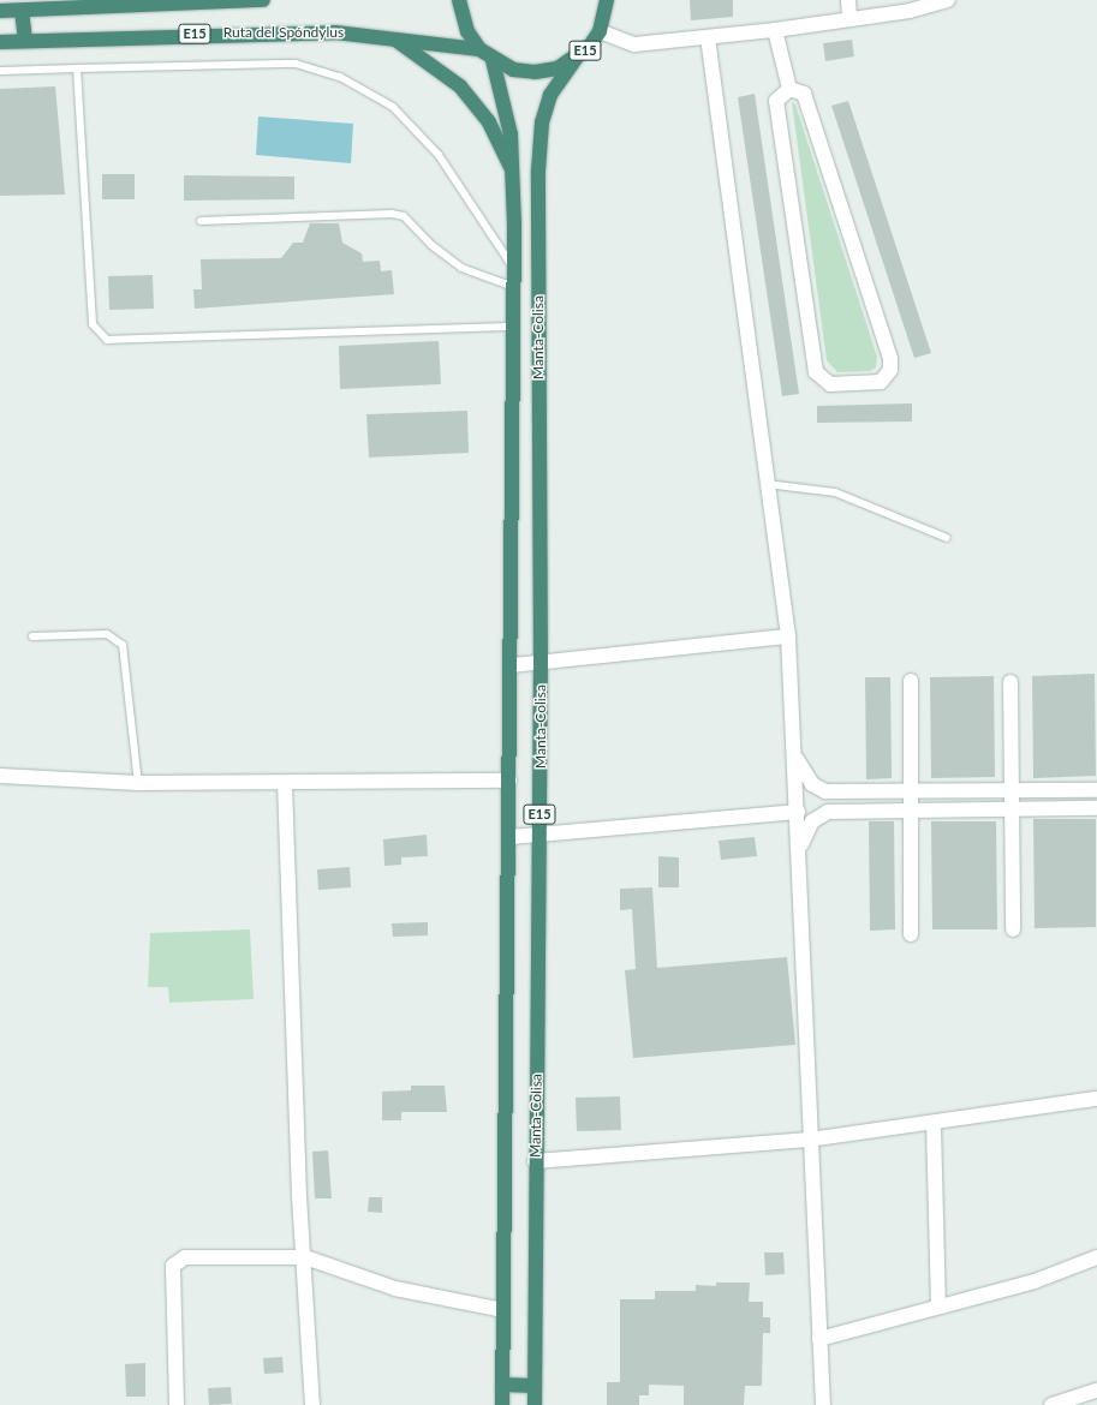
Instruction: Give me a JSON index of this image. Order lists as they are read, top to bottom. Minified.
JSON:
{"streets":{"highway":["Ruta del Spóndylus","E15","Manta-Colisa"]},"crossings":[["Ruta del Spóndylus","E15"],["E15","Manta-Colisa"]]}
